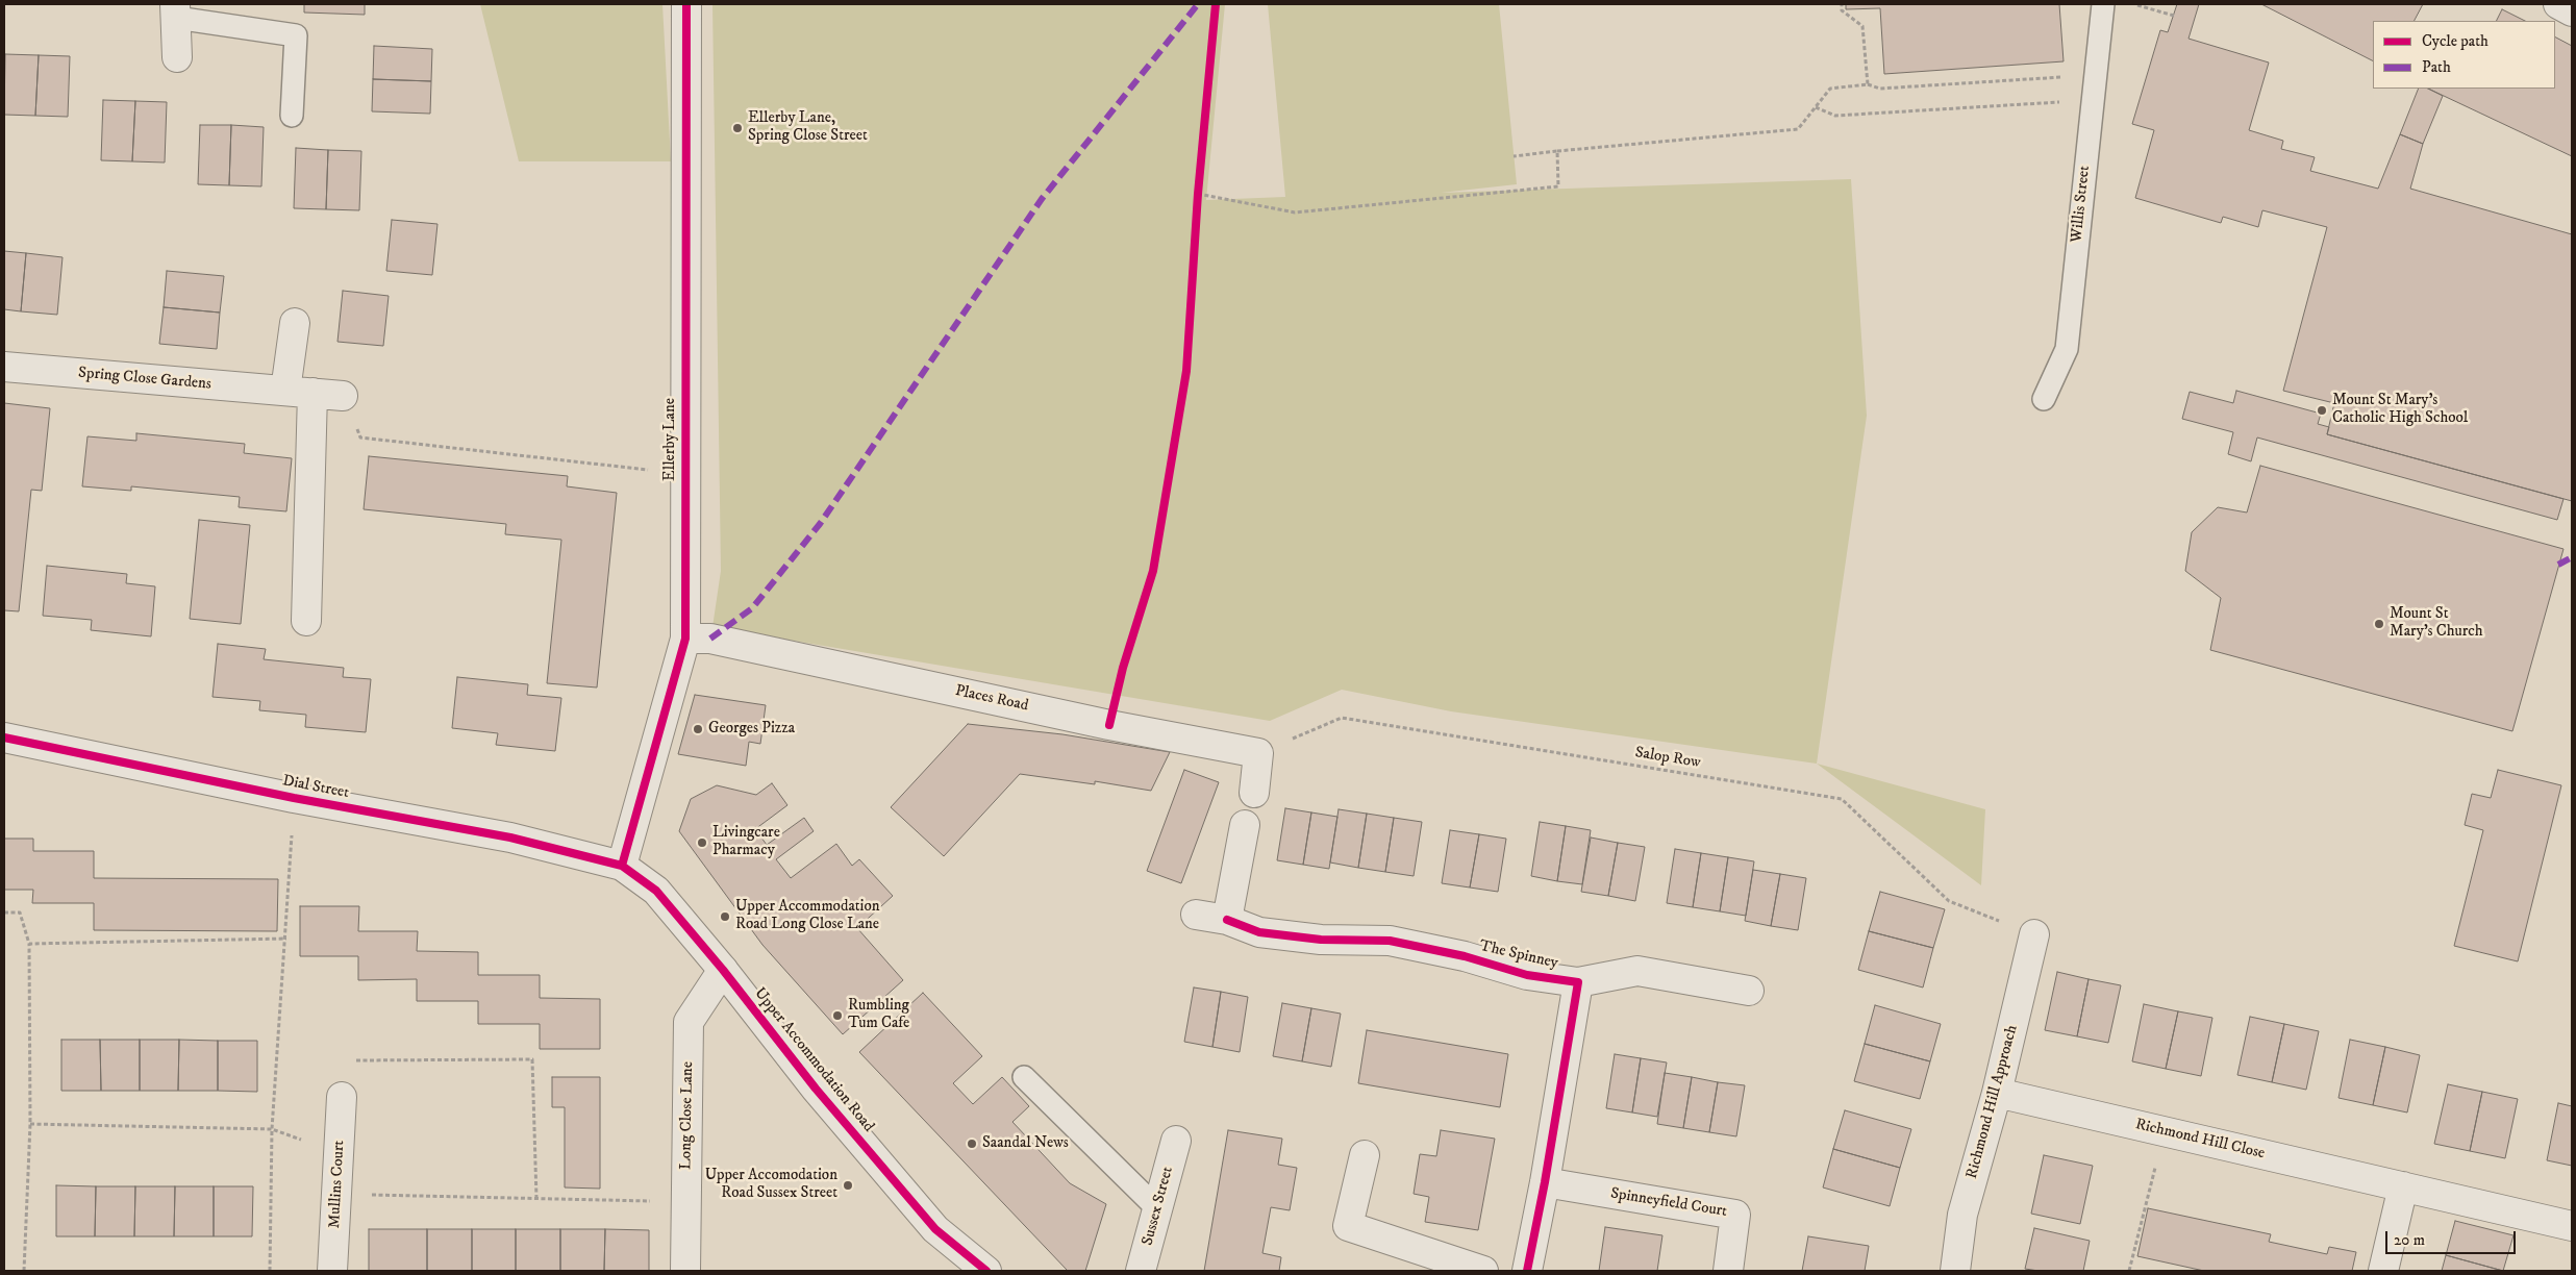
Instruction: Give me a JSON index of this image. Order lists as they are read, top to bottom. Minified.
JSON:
{"streets":{"street":["Spring Close Gardens","Ellerby Lane","Places Road","Dial Street","The Spinney","Upper Accommodation Road","Richmond Hill Approach","Long Close Lane","Richmond Hill Close","Mullins Court","Spinneyfield Court","Sussex Street"],"lane":["Willis Street"],"path":["Salop Row"]},"crossings":[["Ellerby Lane","Places Road"],["Ellerby Lane","Dial Street"],["Ellerby Lane","Upper Accommodation Road"],["Places Road","Salop Row"],["Salop Row","Richmond Hill Approach"],["Dial Street","Upper Accommodation Road"],["Upper Accommodation Road","Long Close Lane"],["Richmond Hill Approach","Richmond Hill Close"]],"places":["Ellerby Lane, Spring Close Street","Mount St Mary's Catholic High School","Mount St Mary's Church","Georges Pizza","Livingcare Pharmacy","Upper Accommodation Road Long Close Lane","Rumbling Tum Cafe","Saandal News","Upper Accomodation Road Sussex Street"],"legend":["Cycle path","Path"],"scale_bar":"20 m"}
